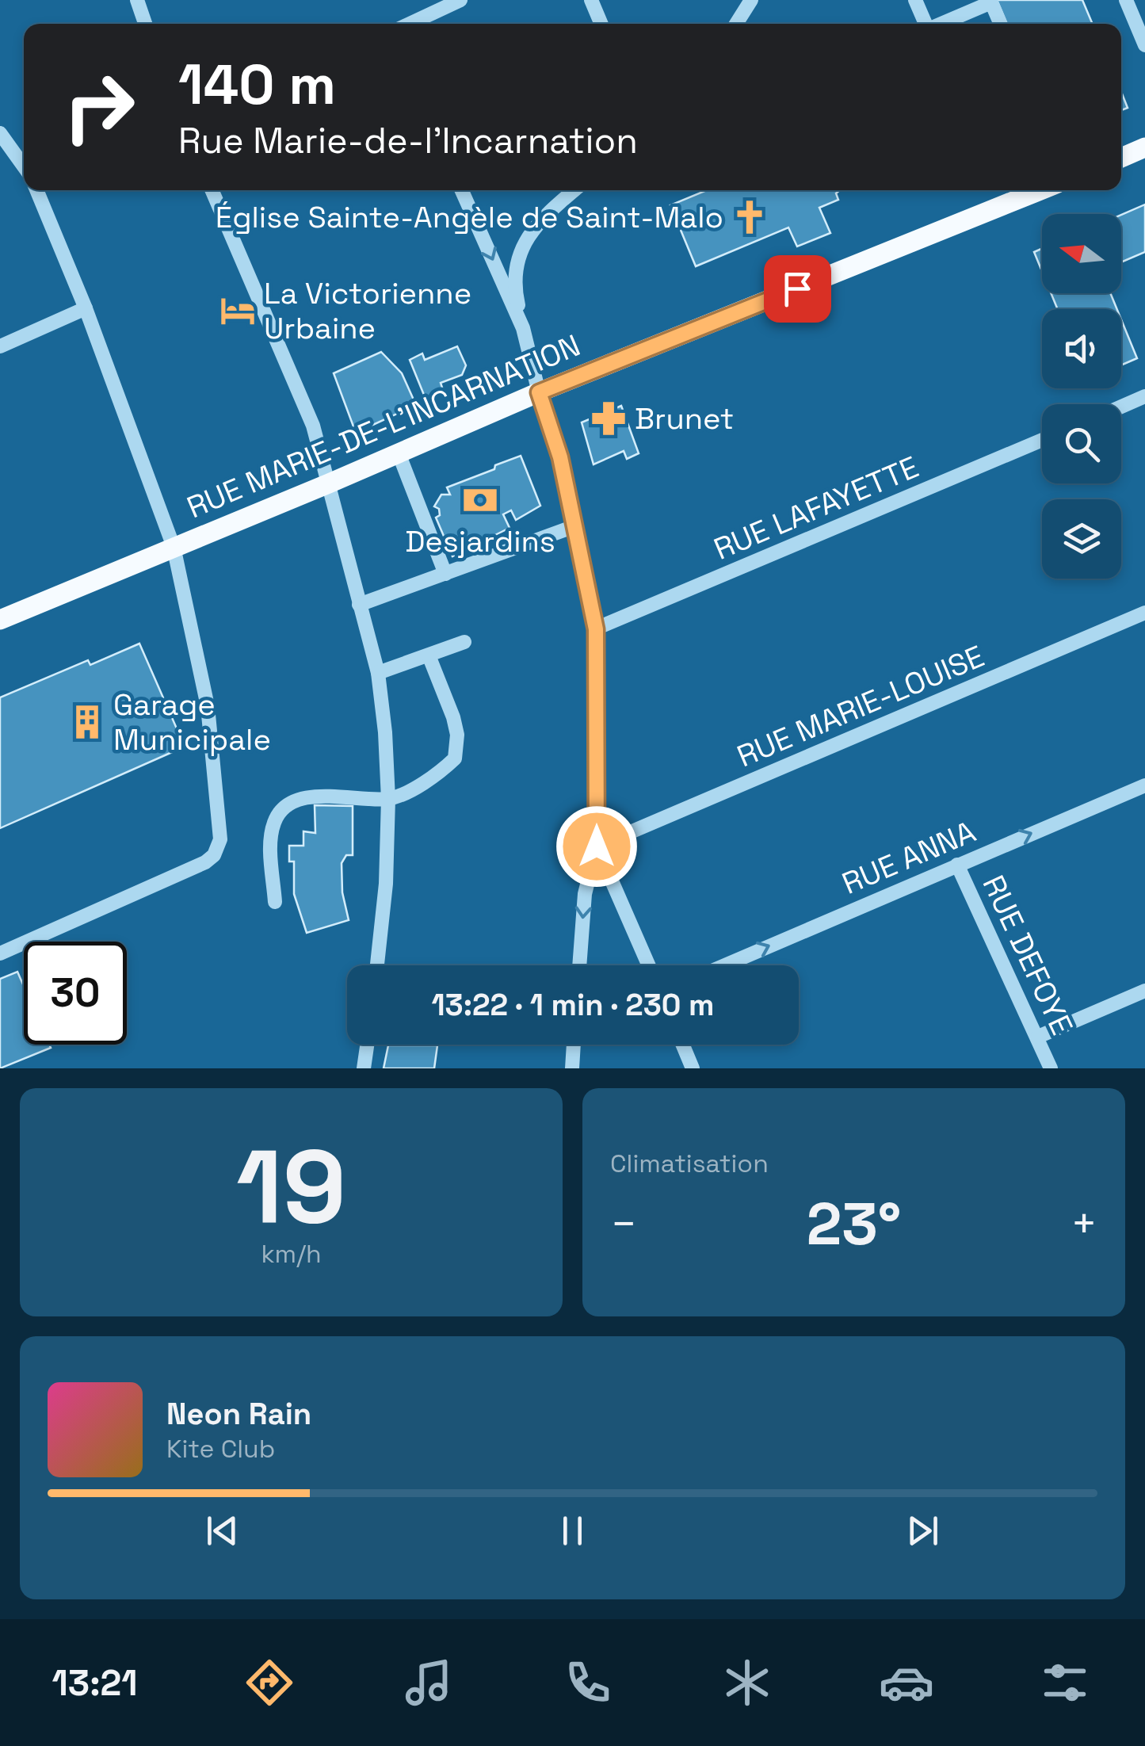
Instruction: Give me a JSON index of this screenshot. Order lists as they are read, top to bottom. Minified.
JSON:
{"streets":{"main road":["RUE MARIE-DE-L'INCARNATION"],"street":["RUE LAFAYETTE","RUE MARIE-LOUISE","RUE ANNA","RUE DEFOYE"]},"crossings":[["RUE ANNA","RUE DEFOYE"]],"one_way":["RUE ANNA"],"places":{"church":["Église Sainte-Angèle de Saint-Malo"],"hotel":["La Victorienne Urbaine"],"pharmacy":["Brunet"],"bank":["Desjardins"],"building":["Garage Municipale"]},"north":"left","page":{"turn":["140 m","Rue Marie-de-l'Incarnation"],"limit":"30","trip":"13:22 · 1 min · 230 m","tile":[["19","km/h"],"Climatisation"],"heat":["−","23°","+"],"song":["Neon Rain","Kite Club"],"tabs":"13:21"}}
